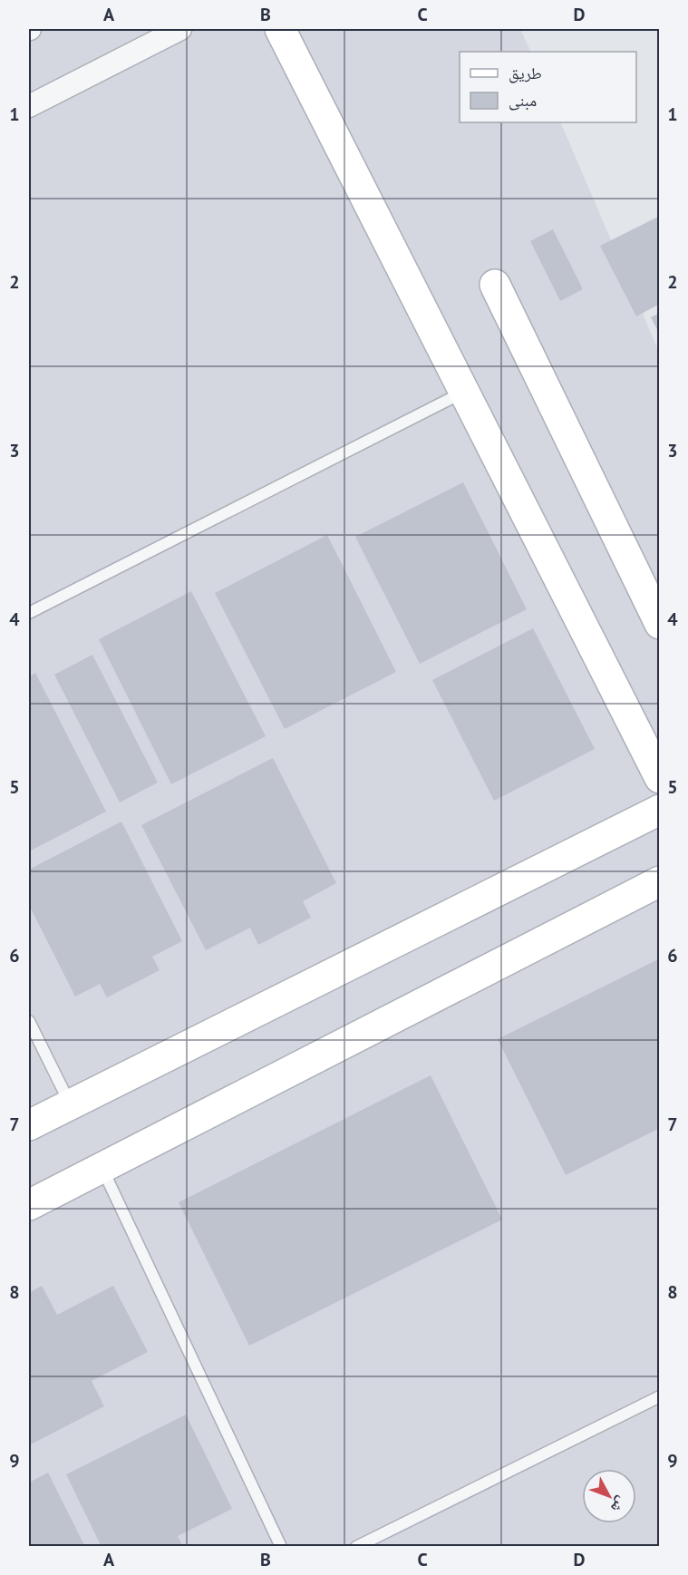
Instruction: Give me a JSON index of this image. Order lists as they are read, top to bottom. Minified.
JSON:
{"legend":["طريق","مبنى"],"north":"bottom right","grid":{"columns":["A","B","C","D"],"rows":["1","2","3","4","5","6","7","8","9"]}}
